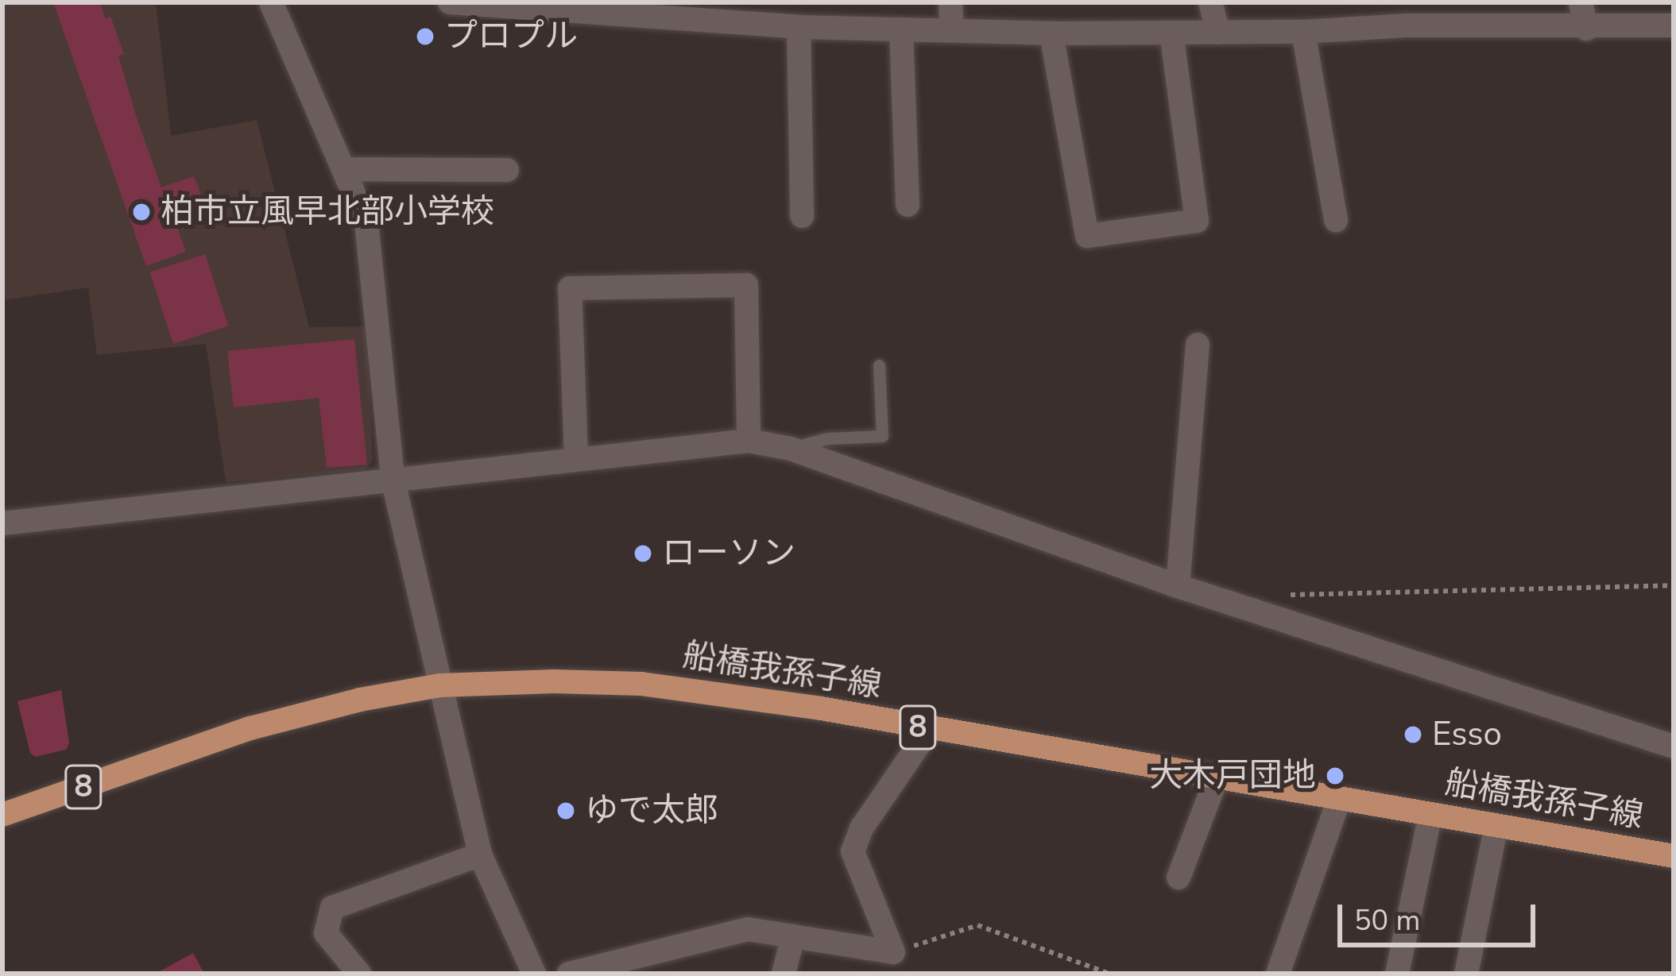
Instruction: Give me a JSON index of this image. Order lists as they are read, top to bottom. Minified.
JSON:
{"streets":{"main road":["船橋我孫子線","8"]},"places":["プロプル","柏市立風早北部小学校","ローソン","Esso","大木戸団地","ゆで太郎"],"scale_bar":"50 m"}
